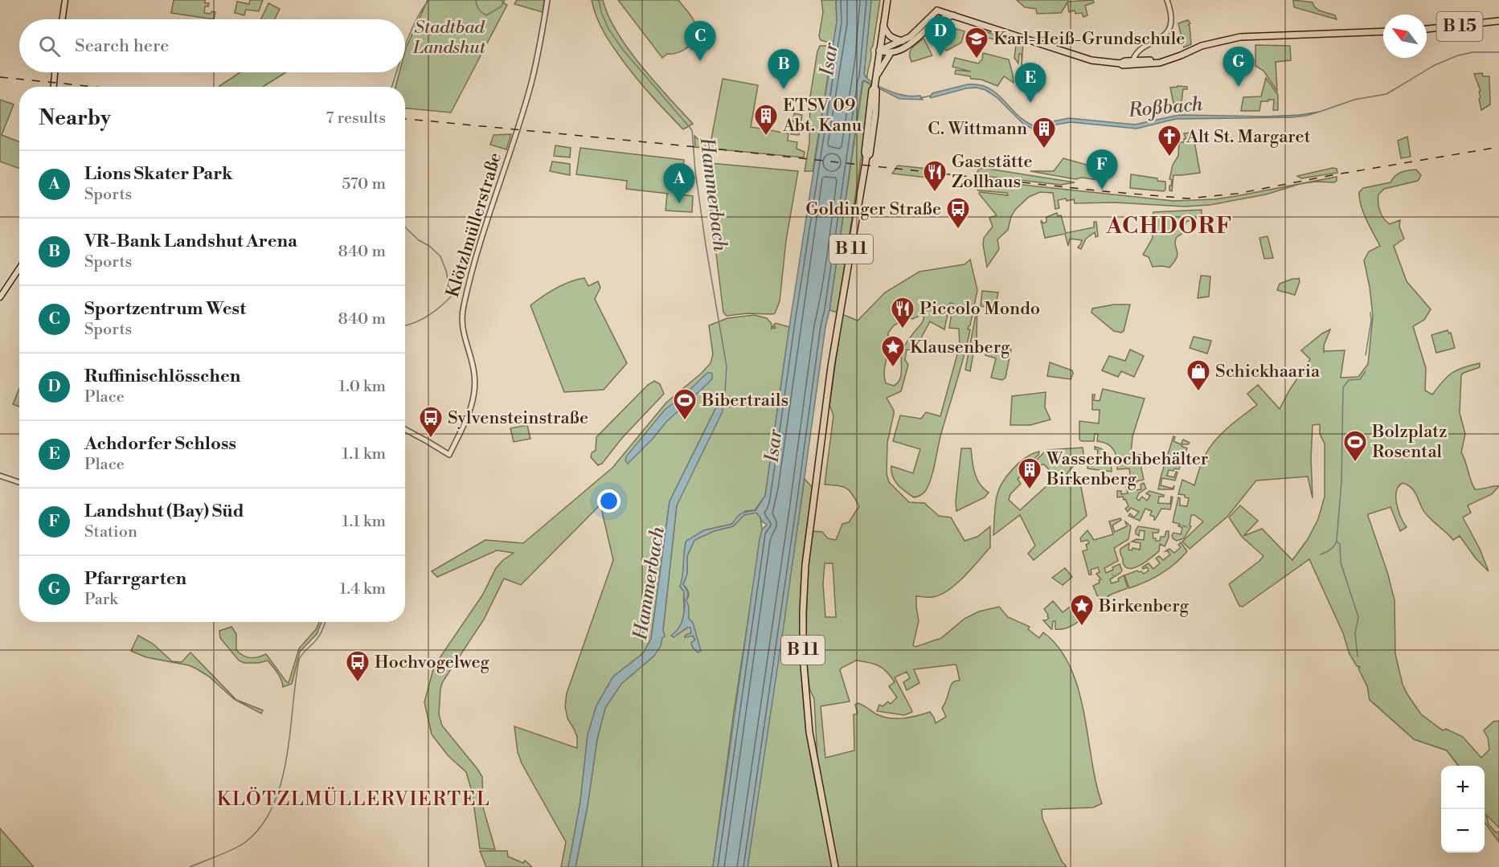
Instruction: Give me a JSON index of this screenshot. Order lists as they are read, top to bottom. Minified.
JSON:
{"streets":{"main road":["B 15","B 11"],"street":["Klötzlmüllerstraße"]},"districts":["ACHDORF","KLÖTZLMÜLLERVIERTEL"],"water":["Isar","Roßbach","Hammerbach"],"parks":["Stadtbad Landshut"],"places":{"school or university":["Karl-Heiß-Grundschule"],"building":["ETSV 09 Abt. Kanu","C. Wittmann","Wasserhochbehälter Birkenberg"],"church":["Alt St. Margaret"],"restaurant":["Gaststätte Zollhaus","Piccolo Mondo"],"bus stop":["Goldinger Straße","Sylvensteinstraße","Hochvogelweg"],"place":["Klausenberg","Birkenberg"],"shop":["Schickhaaria"],"sports":["Bibertrails","Bolzplatz Rosental"]},"north":"top left","page":{"pins":["D","C","G","B","E","F","A"],"search":"Search here","heading":["Nearby","7 results"],"list":[{"mark":"A","name":"Lions Skater Park","note":"Sports","value":"570 m"},{"mark":"B","name":"VR-Bank Landshut Arena","note":"Sports","value":"840 m"},{"mark":"C","name":"Sportzentrum West","note":"Sports","value":"840 m"},{"mark":"D","name":"Ruffinischlösschen","note":"Place","value":"1.0 km"},{"mark":"E","name":"Achdorfer Schloss","note":"Place","value":"1.1 km"},{"mark":"F","name":"Landshut (Bay) Süd","note":"Station","value":"1.1 km"},{"mark":"G","name":"Pfarrgarten","note":"Park","value":"1.4 km"}],"map_buttons":["+","−"]}}
